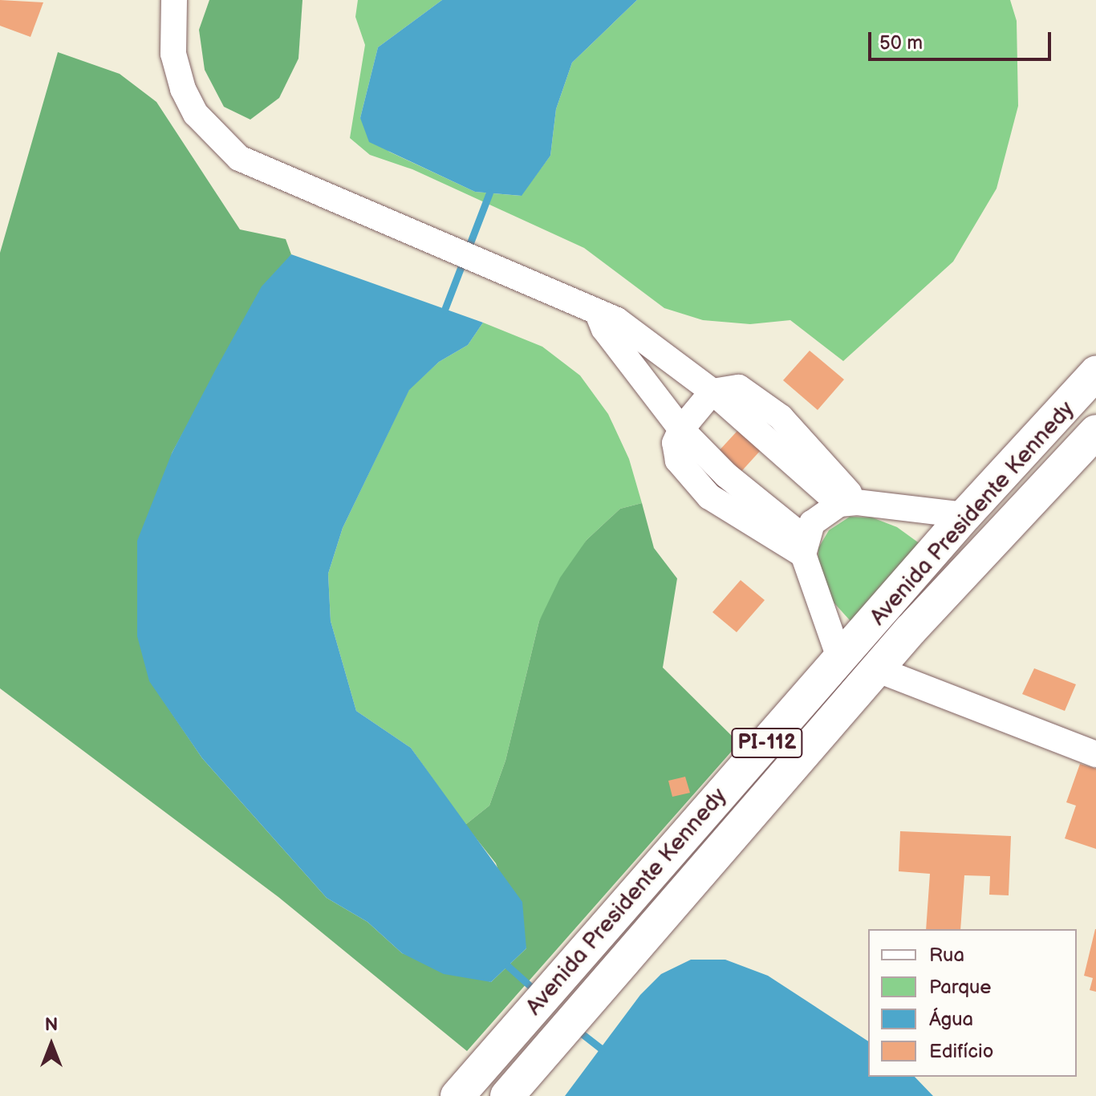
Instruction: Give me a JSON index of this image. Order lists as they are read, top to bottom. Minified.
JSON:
{"streets":{"main road":["Avenida Presidente Kennedy","PI-112"]},"legend":["Rua","Parque","Água","Edifício"],"scale_bar":"50 m","north":"top"}
